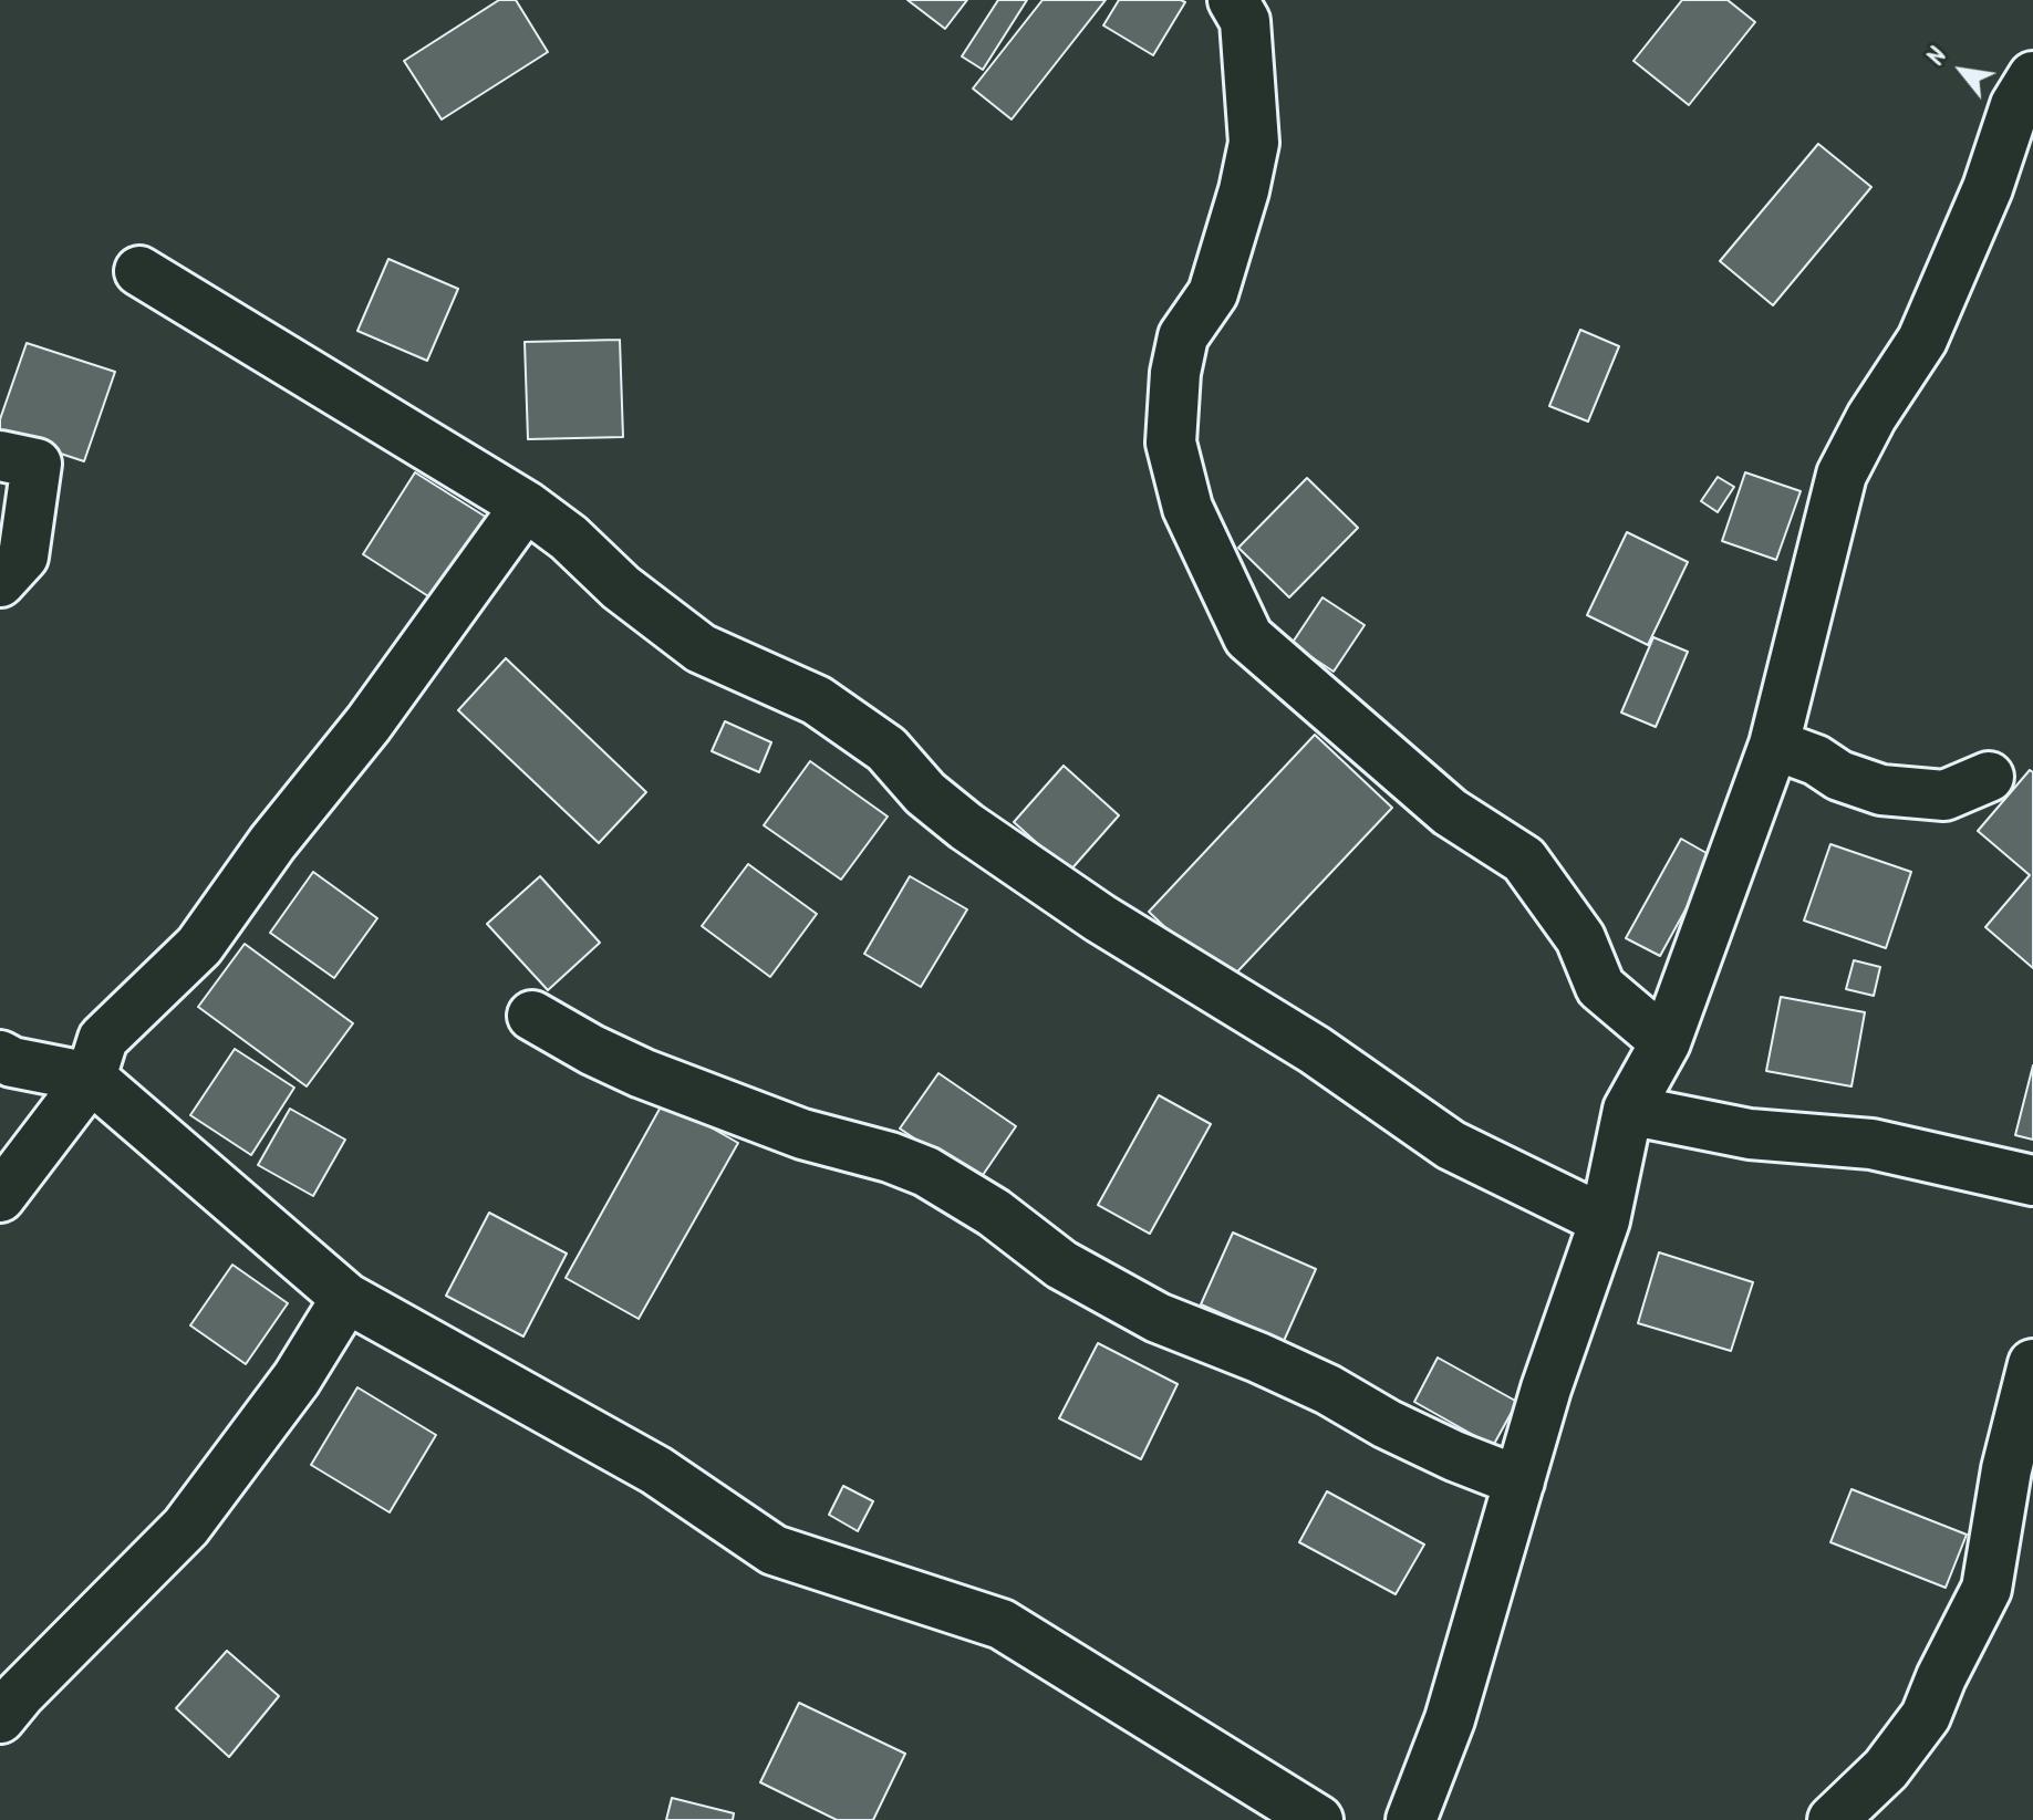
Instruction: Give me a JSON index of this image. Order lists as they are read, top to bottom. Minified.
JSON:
{"north":"top left"}
